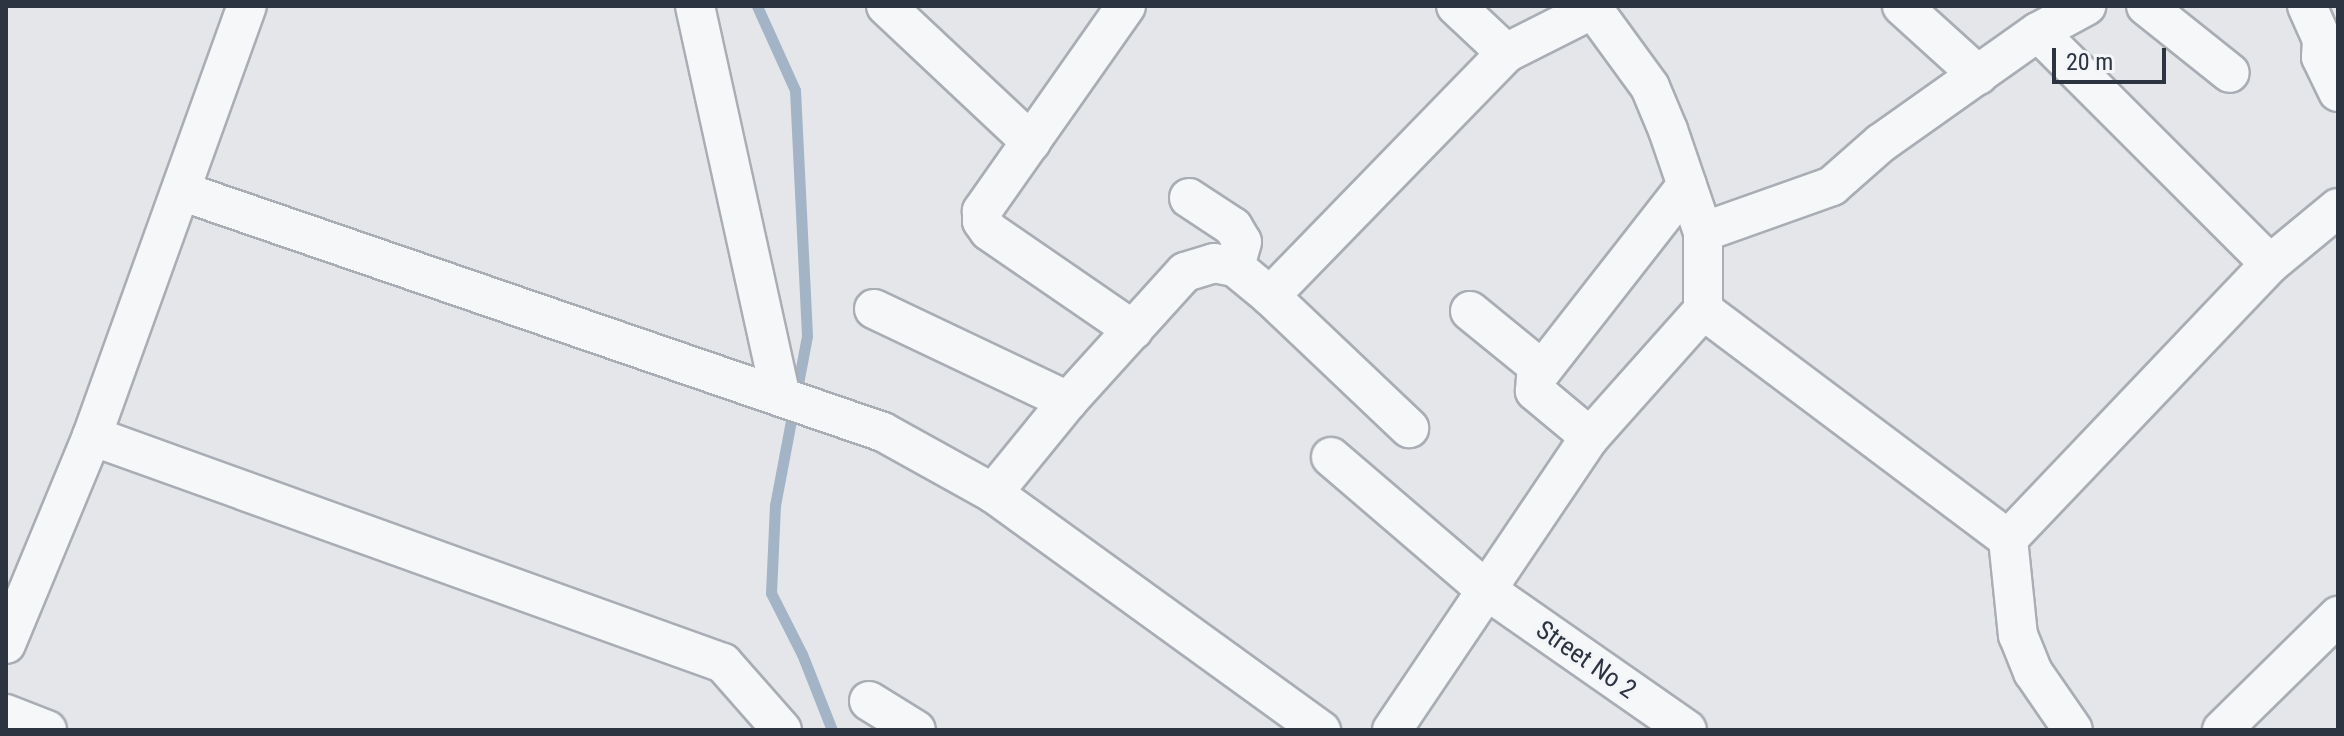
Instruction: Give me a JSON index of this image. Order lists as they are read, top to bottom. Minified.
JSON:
{"streets":{"street":["Street No 2"]},"scale_bar":"20 m"}
